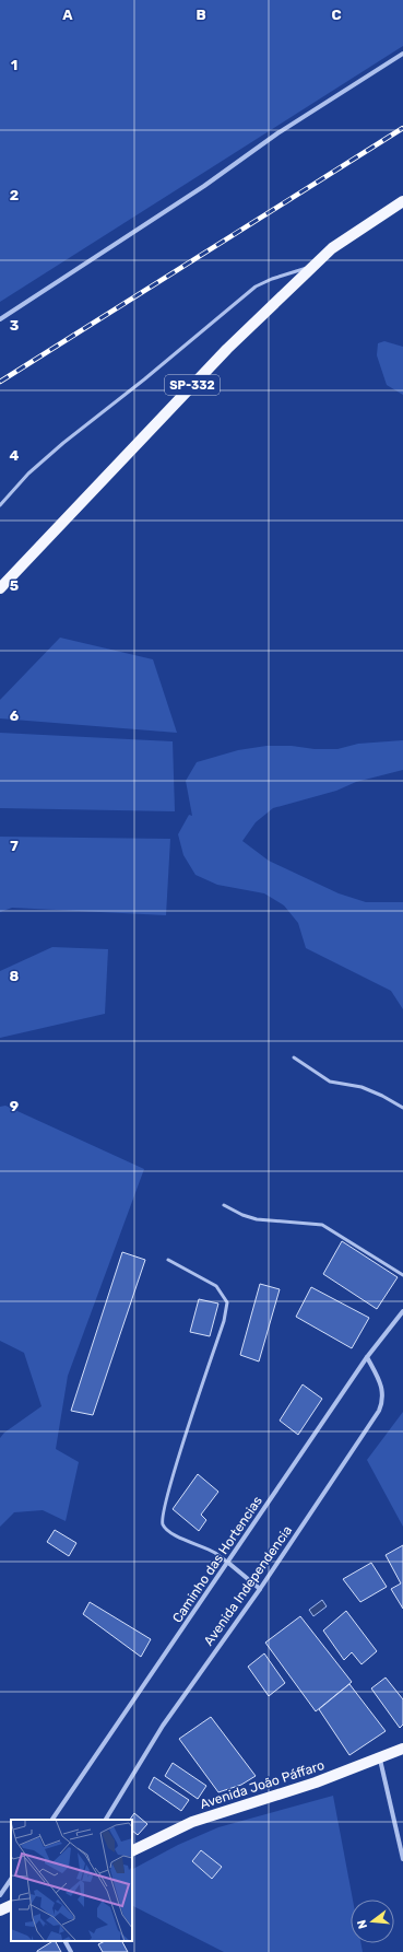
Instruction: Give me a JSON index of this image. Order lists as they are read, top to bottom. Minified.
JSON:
{"streets":{"main road":["SP-332","Avenida João Páffaro"],"street":["Caminho das Hortencias","Avenida Independencia"]},"crossings":[["Caminho das Hortencias","Avenida Independencia"]],"north":"left","grid":{"columns":["A","B","C"],"rows":["1","2","3","4","5","6","7","8","9"]}}
